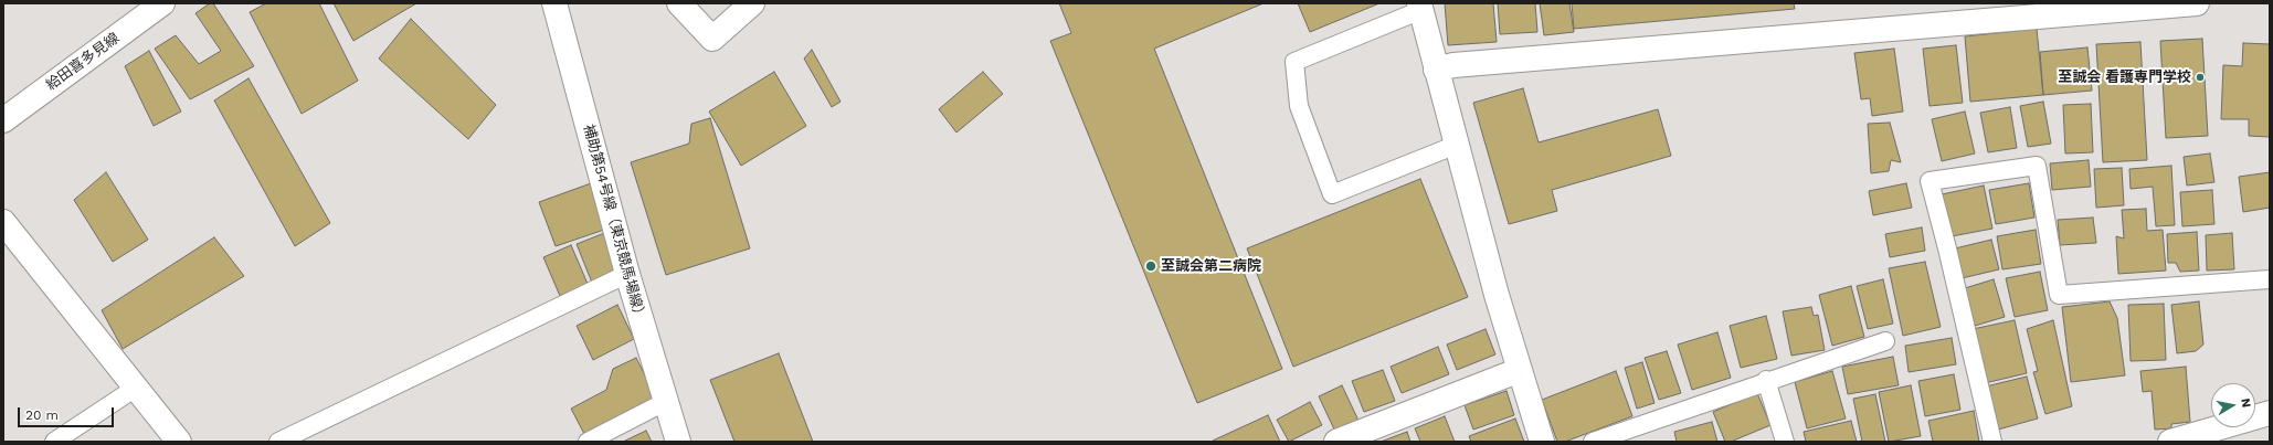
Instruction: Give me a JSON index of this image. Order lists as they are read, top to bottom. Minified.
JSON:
{"streets":{"street":["給田喜多見線","補助第54号線（東京競馬場線）"]},"places":["至誠会 看護専門学校","至誠会第二病院"],"scale_bar":"20 m","north":"right"}
